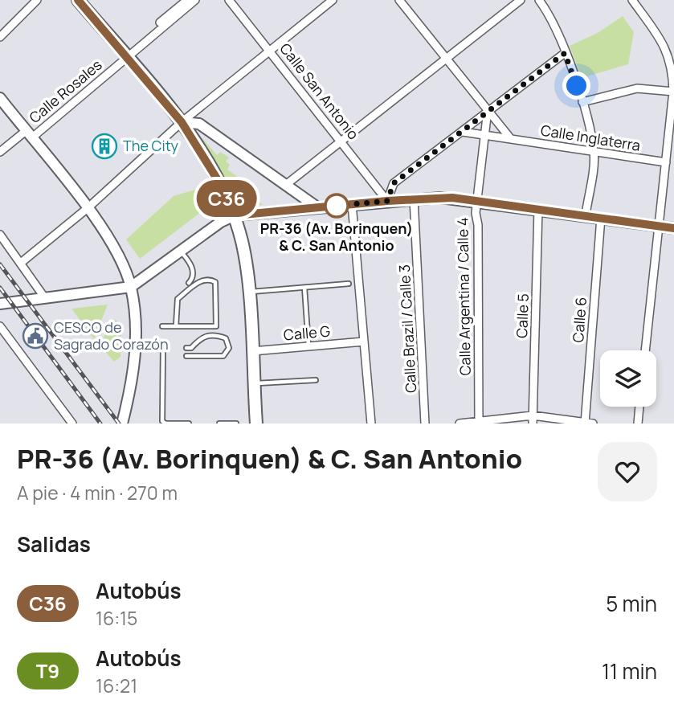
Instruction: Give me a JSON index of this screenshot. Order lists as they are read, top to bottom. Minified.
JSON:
{"streets":{"street":["Calle Rosales","Calle San Antonio","Calle Inglaterra","Calle Argentina / Calle 4","Calle 5","Calle 6","Calle Brazil / Calle 3","Calle G"]},"crossings":[["Calle Inglaterra","Calle Argentina / Calle 4"]],"places":{"building":["The City"],"other":["PR-36 (Av. Borinquen) & C. San Antonio"],"public building":["CESCO de Sagrado Corazón"]},"lines":["bus line C36"],"page":{"on_map":"C36","heading":[["PR-36 (Av. Borinquen) & C. San Antonio","A pie · 4 min · 270 m"],"Salidas"],"list":[{"mark":"C36","name":"Autobús","note":"16:15","value":"5 min"},{"mark":"T9","name":"Autobús","note":"16:21","value":"11 min"}]}}
